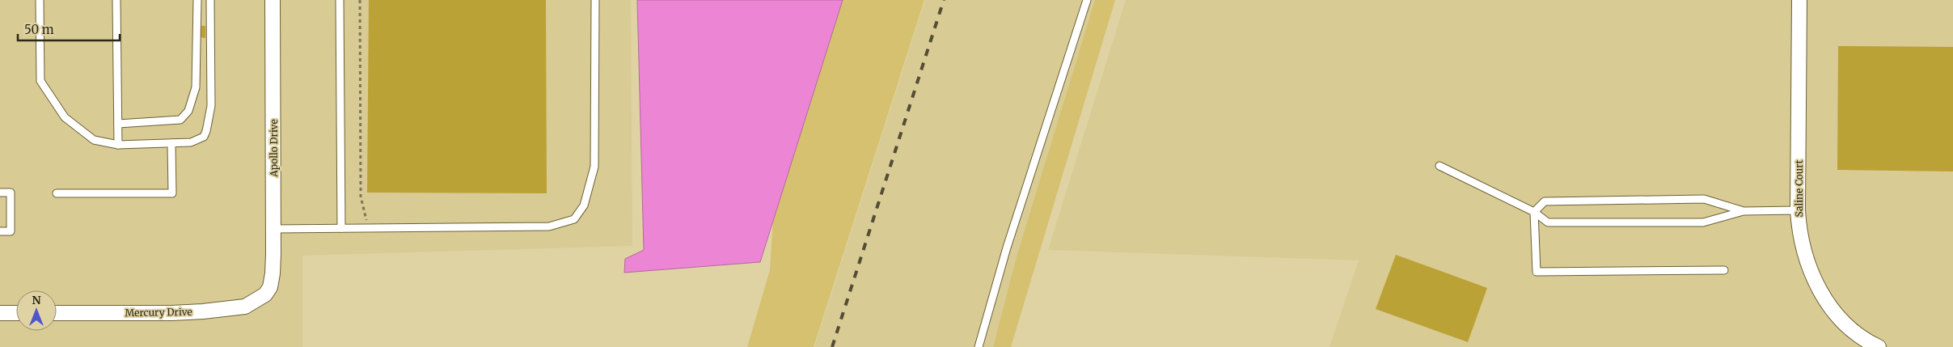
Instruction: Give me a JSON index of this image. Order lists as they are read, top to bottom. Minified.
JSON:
{"streets":{"street":["Apollo Drive","Saline Court","Mercury Drive"]},"crossings":[["Apollo Drive","Mercury Drive"]],"scale_bar":"50 m","north":"top"}
